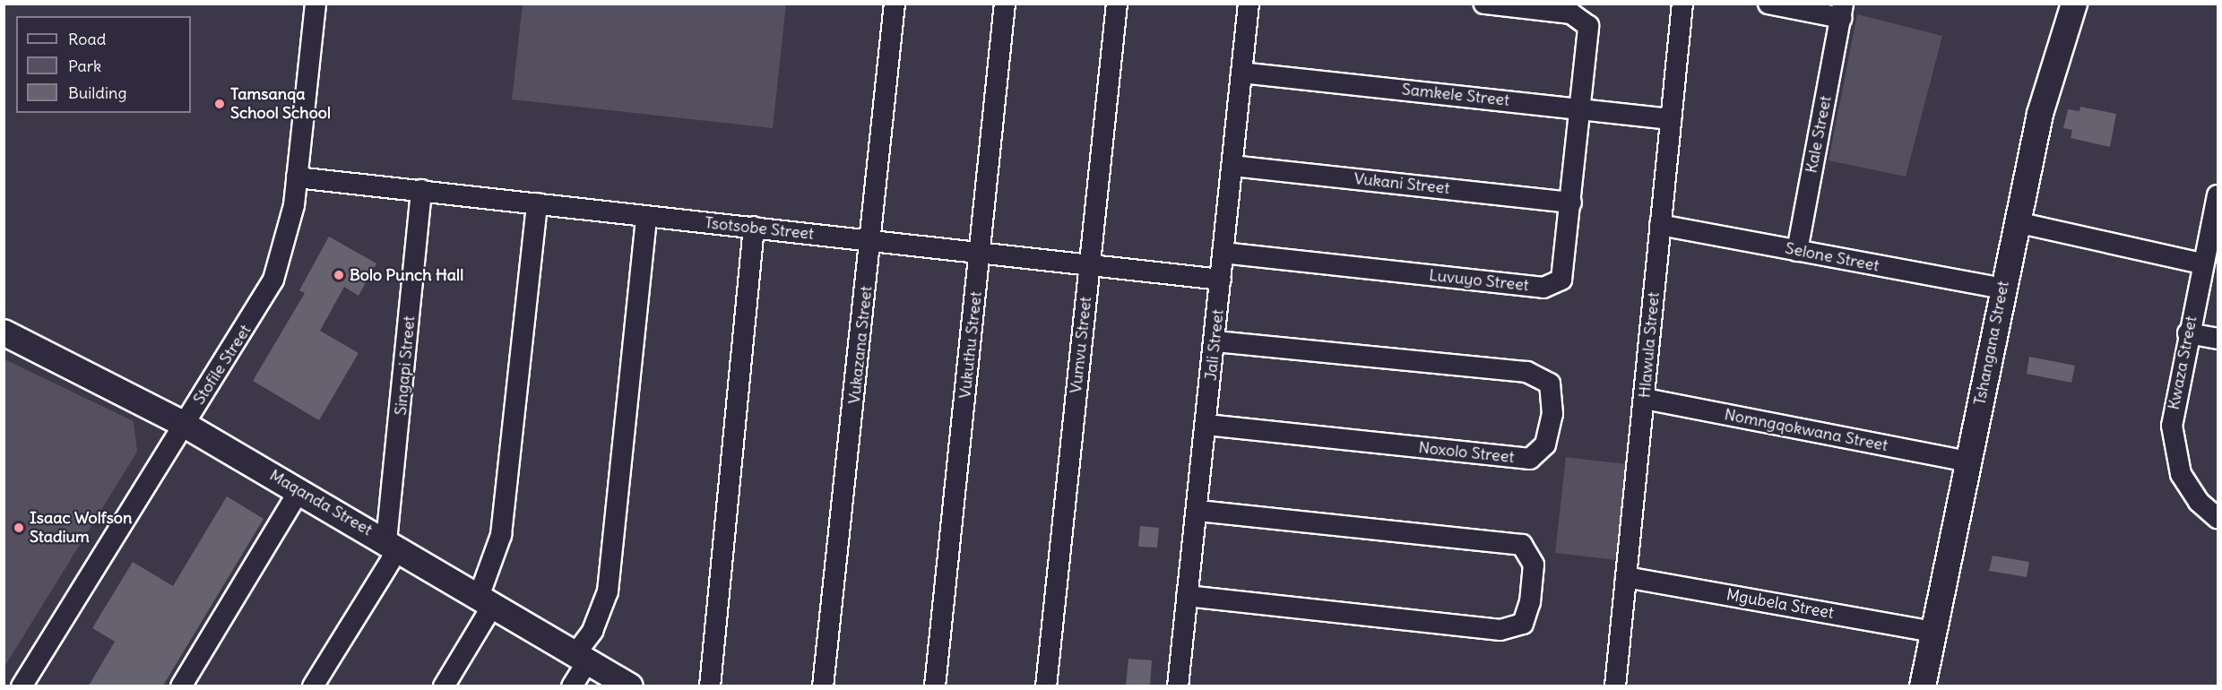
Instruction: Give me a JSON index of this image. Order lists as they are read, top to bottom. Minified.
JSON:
{"streets":{"street":["Samkele Street","Kale Street","Vukani Street","Tsotsobe Street","Selone Street","Luvuyo Street","Tshangana Street","Vukazana Street","Vukuthu Street","Vumvu Street","Jali Street","Hlawula Street","Kwaza Street","Stofile Street","Singapi Street","Nomngqokwana Street","Noxolo Street","Maqanda Street","Mgubela Street"]},"crossings":[["Samkele Street","Luvuyo Street"],["Samkele Street","Jali Street"],["Samkele Street","Hlawula Street"],["Kale Street","Selone Street"],["Vukani Street","Luvuyo Street"],["Vukani Street","Jali Street"],["Tsotsobe Street","Vukazana Street"],["Tsotsobe Street","Vukuthu Street"],["Tsotsobe Street","Vumvu Street"],["Tsotsobe Street","Jali Street"],["Tsotsobe Street","Stofile Street"],["Tsotsobe Street","Singapi Street"],["Selone Street","Tshangana Street"],["Selone Street","Hlawula Street"],["Luvuyo Street","Jali Street"],["Tshangana Street","Nomngqokwana Street"],["Tshangana Street","Mgubela Street"],["Jali Street","Noxolo Street"],["Hlawula Street","Nomngqokwana Street"],["Hlawula Street","Mgubela Street"],["Stofile Street","Maqanda Street"],["Singapi Street","Maqanda Street"]],"places":["Tamsanqa School School","Bolo Punch Hall","Isaac Wolfson Stadium"],"legend":["Road","Park","Building"]}
